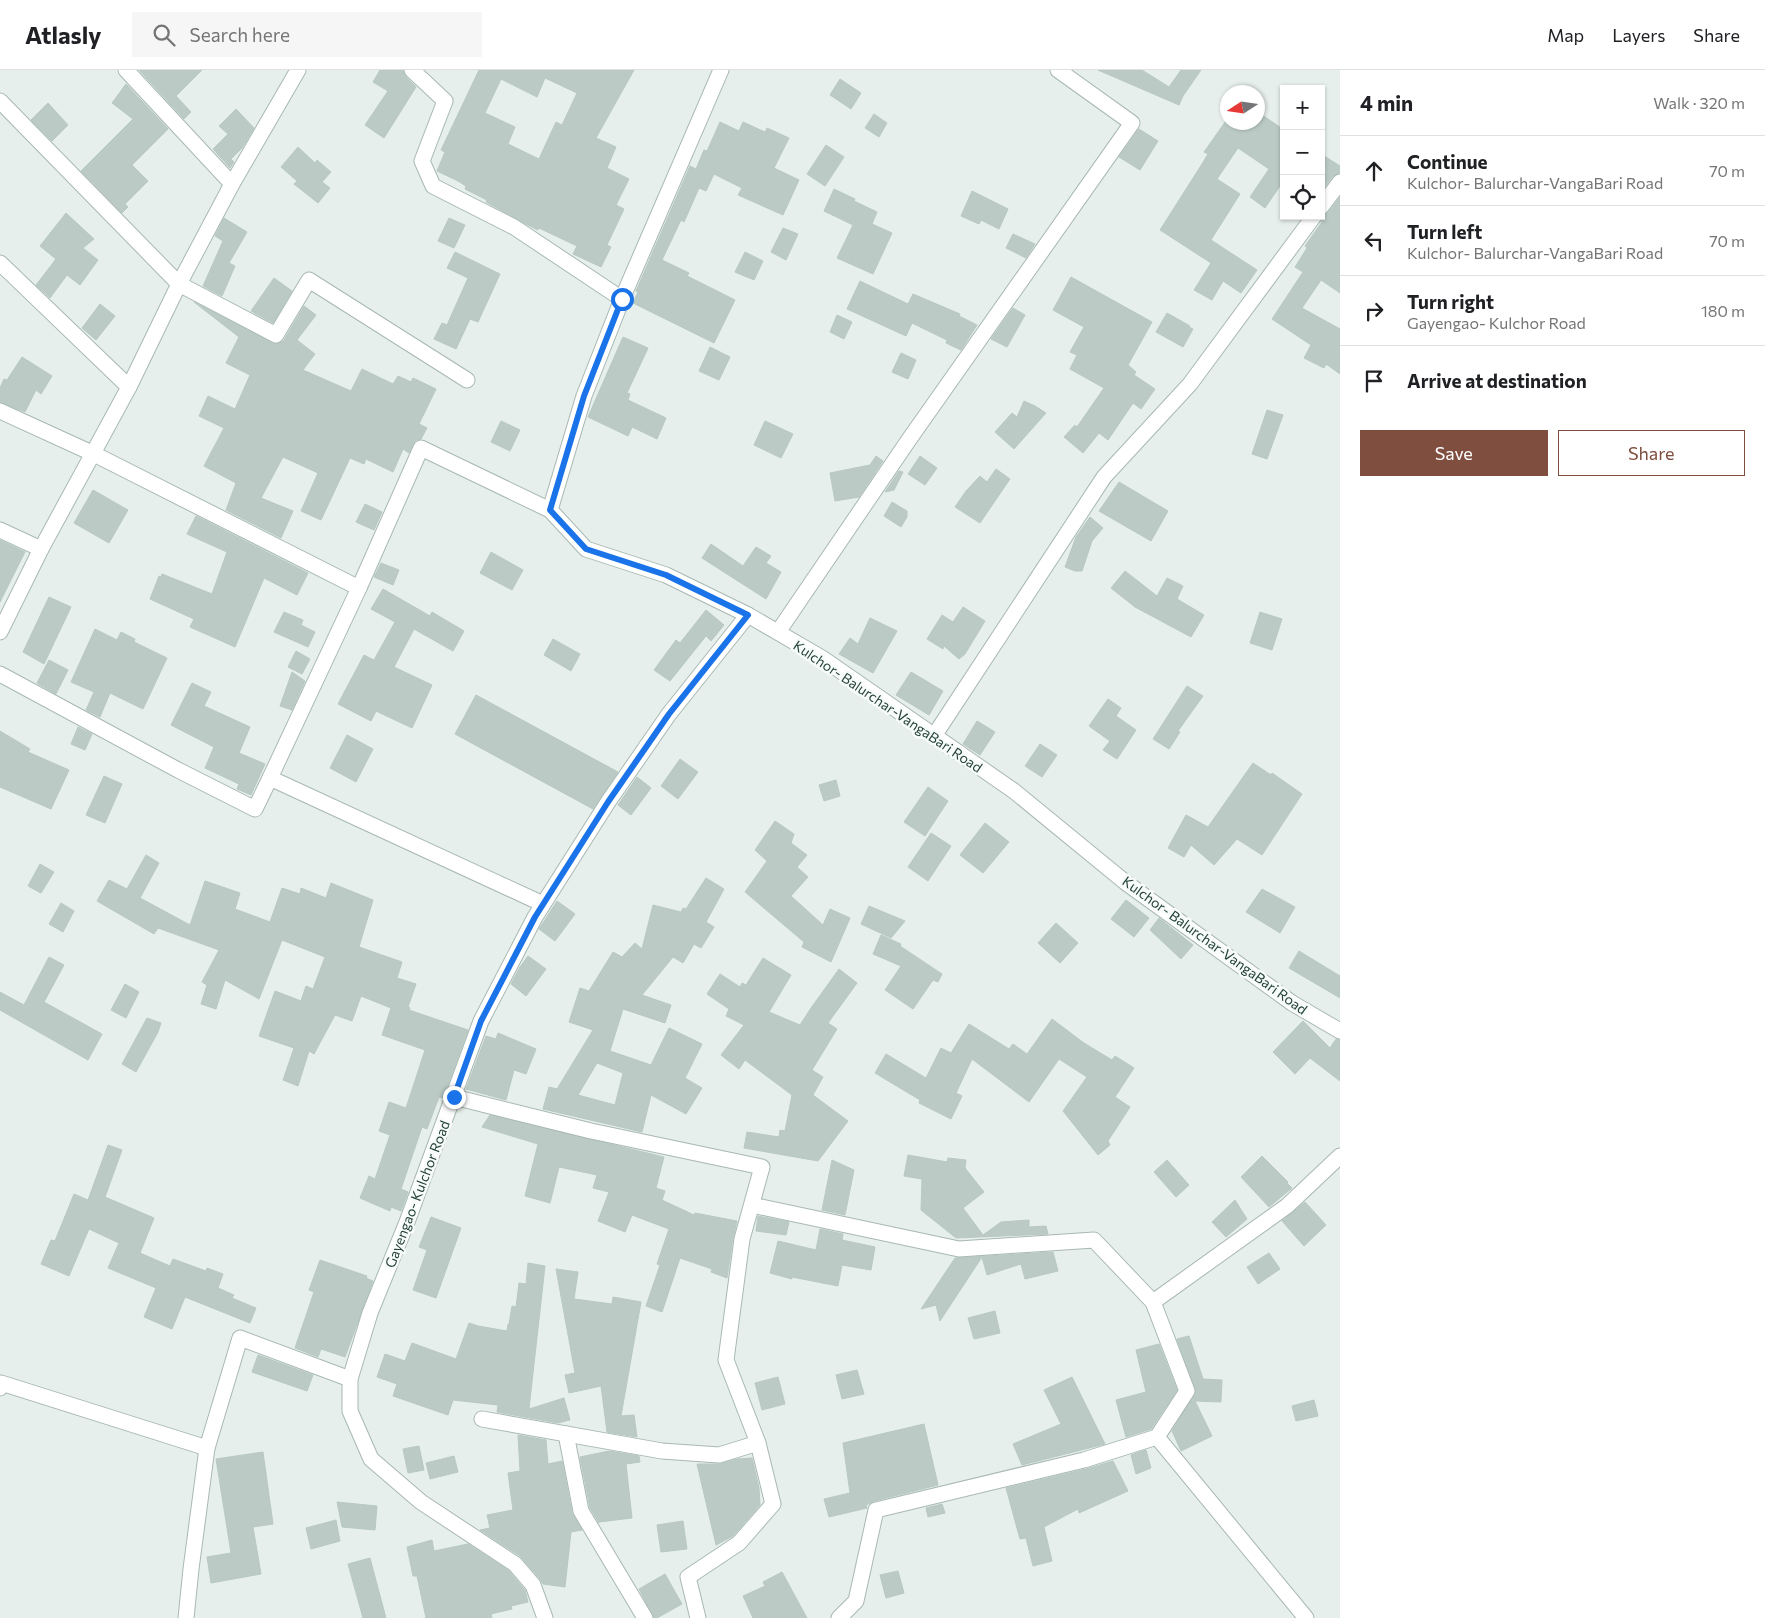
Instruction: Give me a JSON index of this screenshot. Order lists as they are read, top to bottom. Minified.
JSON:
{"streets":{"street":["Kulchor- Balurchar-VangaBari Road","Gayengao- Kulchor Road"]},"crossings":[["Kulchor- Balurchar-VangaBari Road","Gayengao- Kulchor Road"]],"north":"left","page":{"header":"Atlasly","search":"Search here","nav":["Map","Layers","Share"],"heading":["4 min","Walk · 320 m"],"map_buttons":["+","−"],"list":[["Continue","Kulchor- Balurchar-VangaBari Road","70 m"],["Turn left","Kulchor- Balurchar-VangaBari Road","70 m"],["Turn right","Gayengao- Kulchor Road","180 m"],"Arrive at destination"],"buttons":["Save","Share"]}}
